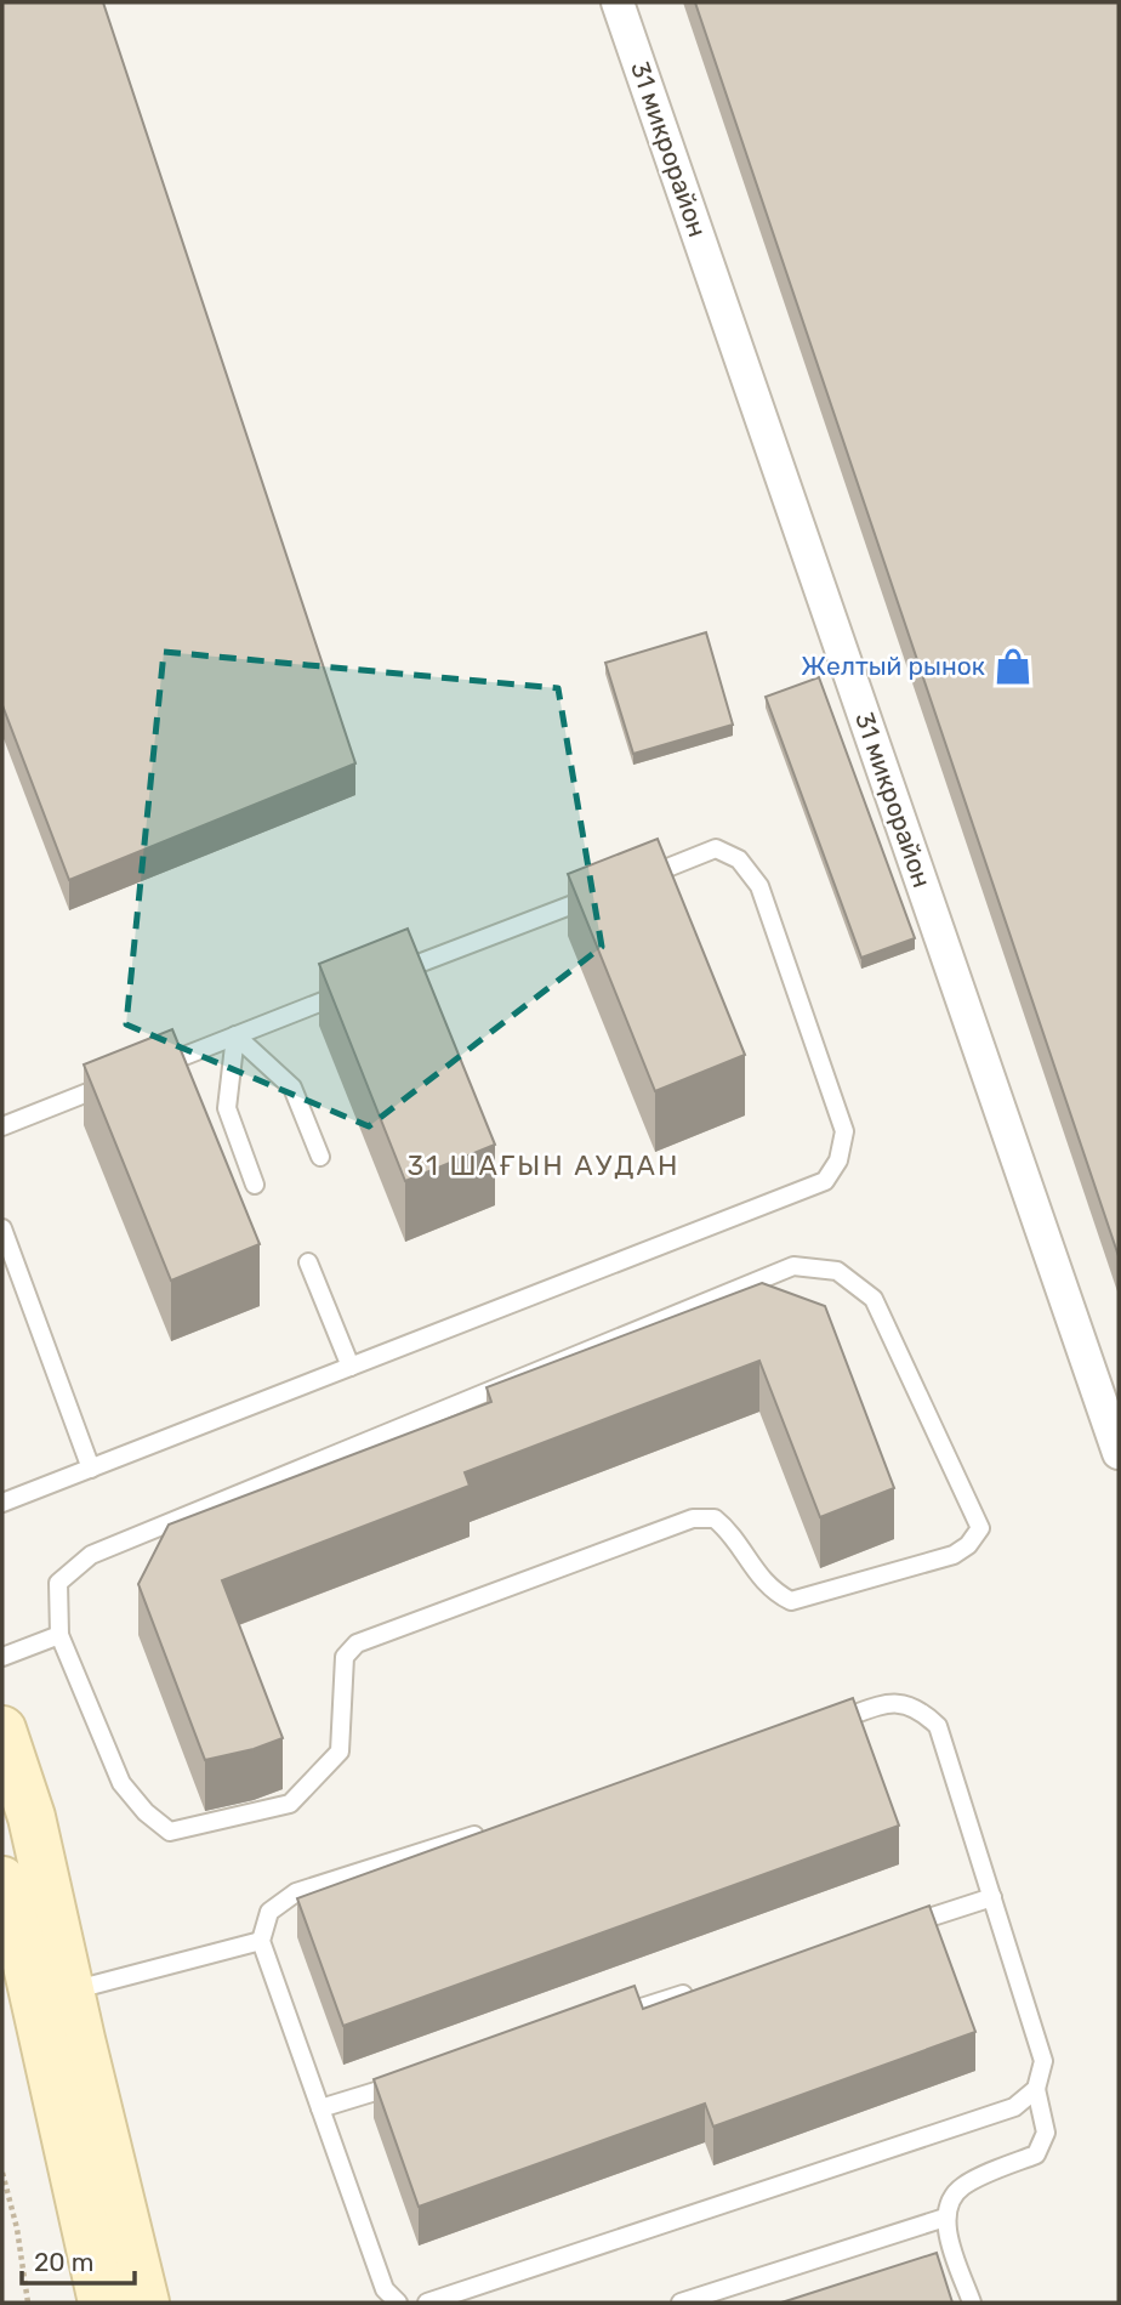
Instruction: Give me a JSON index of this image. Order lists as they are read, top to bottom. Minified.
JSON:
{"streets":{"street":["31 микрорайон"]},"districts":["31 ШАҒЫН АУДАН"],"places":{"shop":["Желтый рынок"]},"scale_bar":"20 m"}
